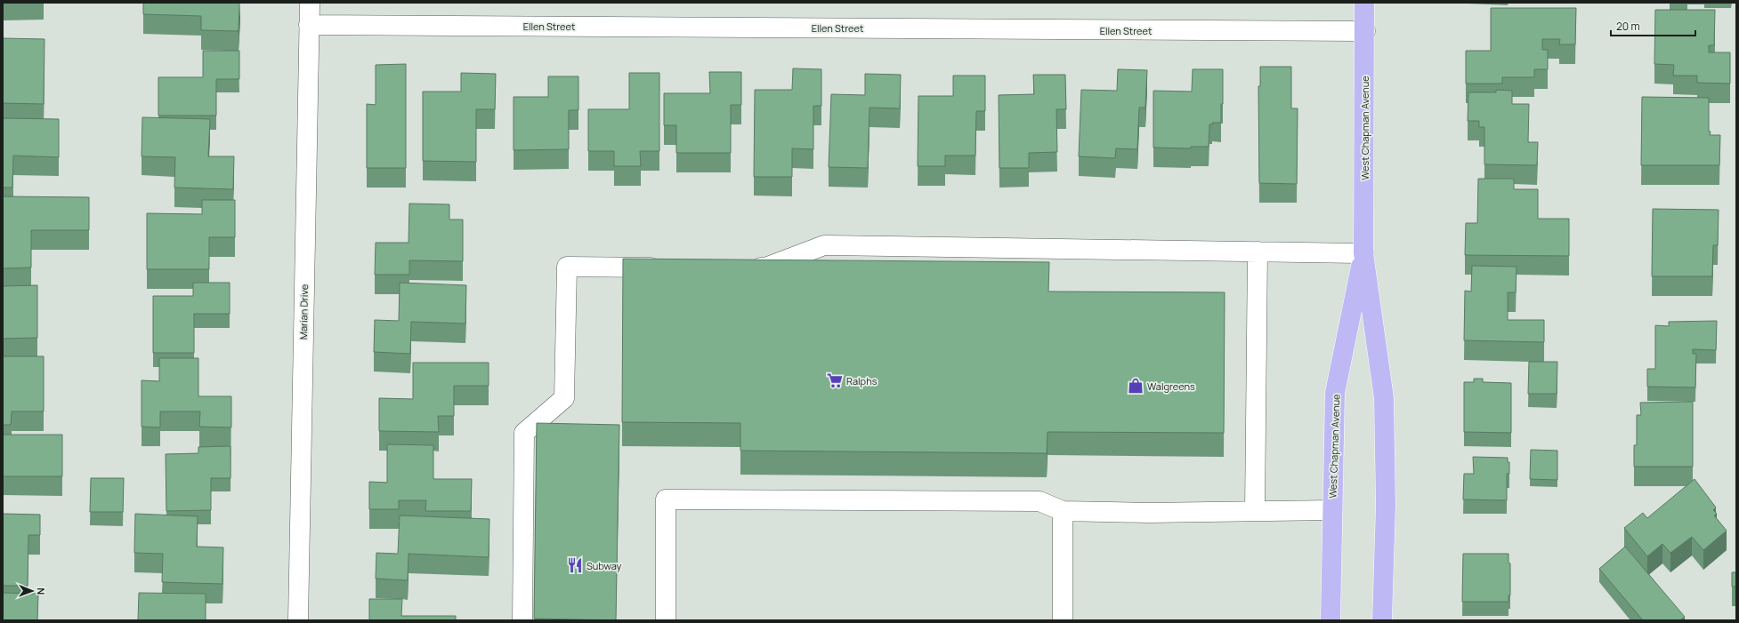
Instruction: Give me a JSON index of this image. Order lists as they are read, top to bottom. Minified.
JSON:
{"streets":{"main road":["West Chapman Avenue"],"street":["Ellen Street","Marian Drive"]},"crossings":[["Ellen Street","West Chapman Avenue"],["Ellen Street","Marian Drive"]],"places":{"supermarket":["Ralphs"],"shop":["Walgreens"],"restaurant":["Subway"]},"scale_bar":"20 m","north":"right"}
